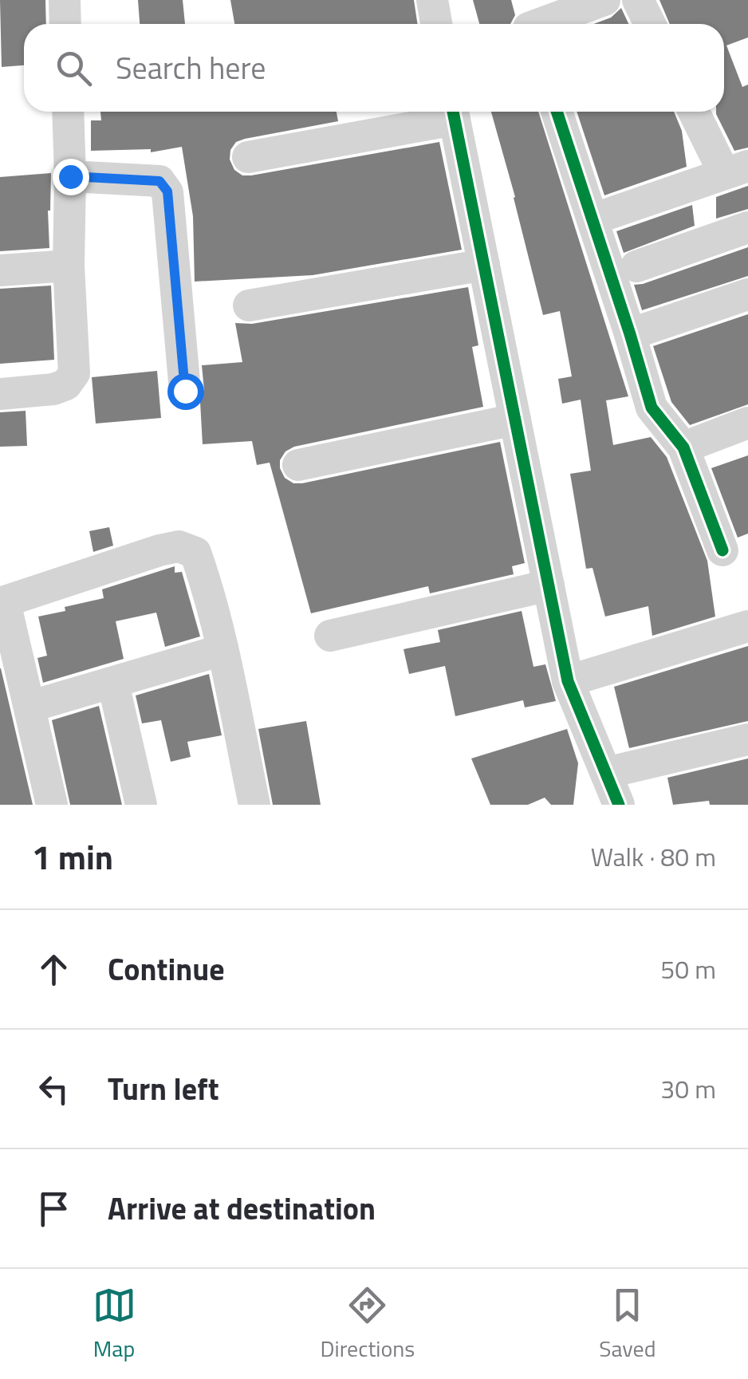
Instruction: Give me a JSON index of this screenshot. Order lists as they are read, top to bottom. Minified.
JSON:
{"page":{"search":"Search here","heading":["1 min","Walk · 80 m"],"list":[["Continue","50 m"],["Turn left","30 m"],"Arrive at destination"],"nav":["Map","Directions","Saved"]}}
